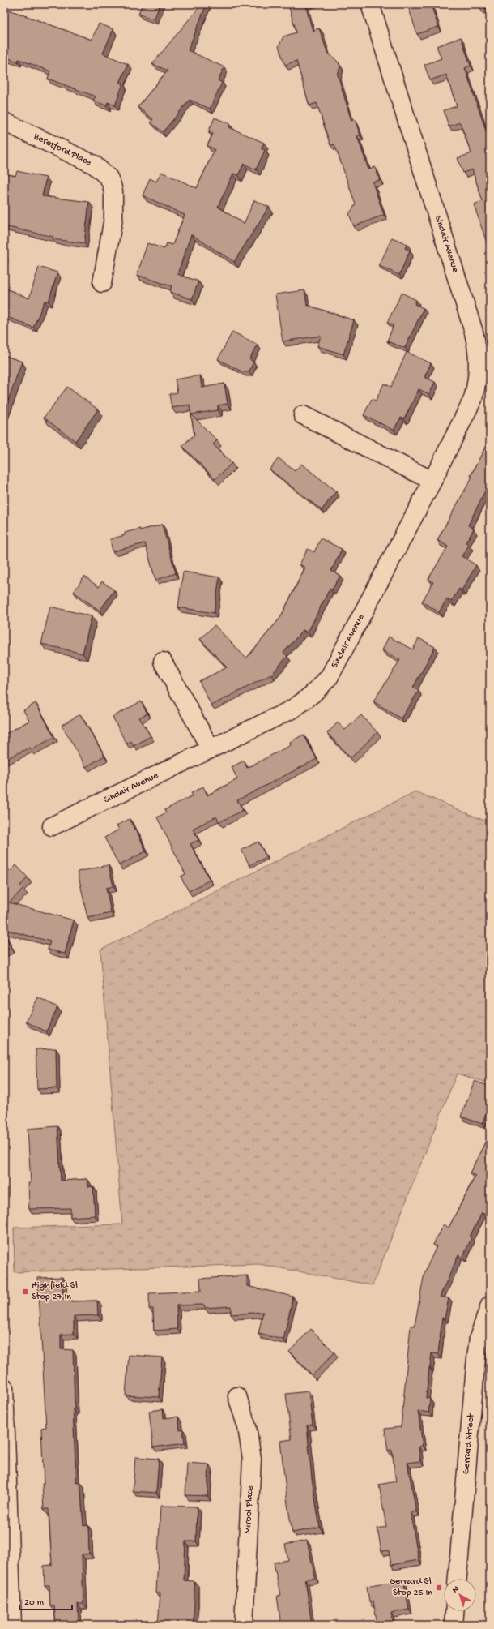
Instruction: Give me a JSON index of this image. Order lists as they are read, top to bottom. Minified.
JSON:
{"streets":{"street":["Beresford Place","Sinclair Avenue","Gerrard Street","Mirool Place"]},"places":{"transit":["Highfield St Stop 27 In","Gerrard St Stop 25 In"]},"scale_bar":"20 m","north":"top left"}
